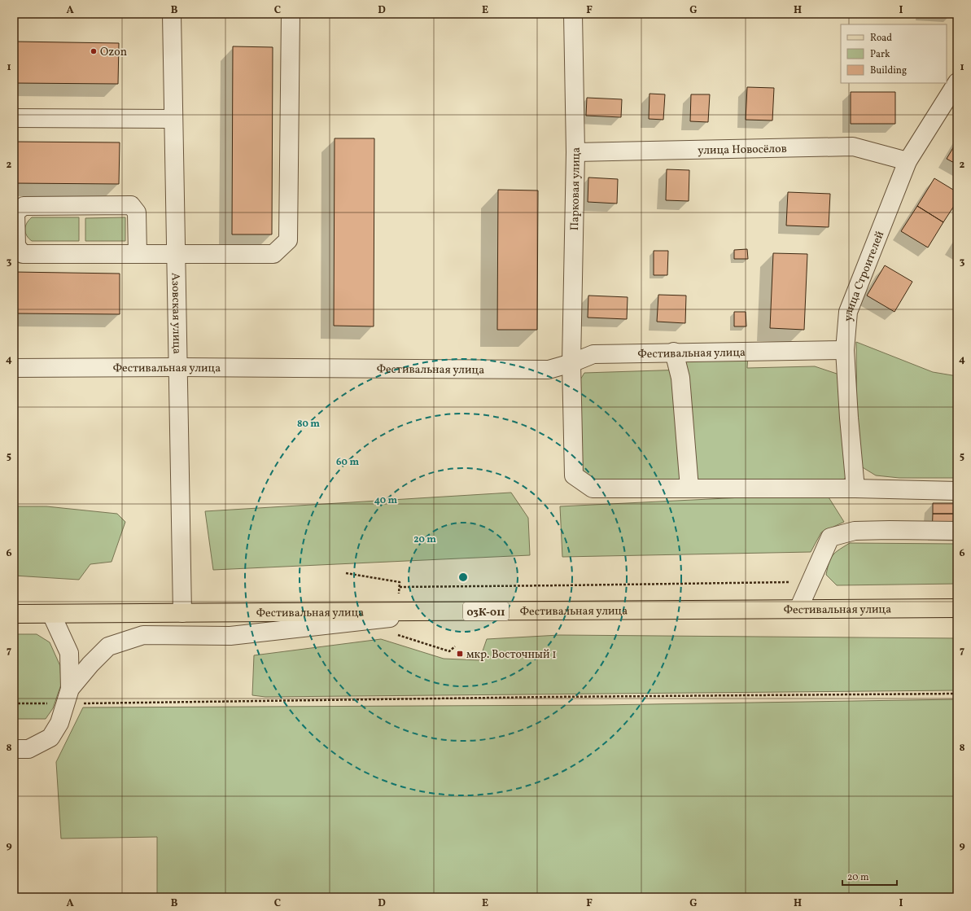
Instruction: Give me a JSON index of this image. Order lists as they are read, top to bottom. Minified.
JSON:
{"streets":{"main road":["Фестивальная улица","03К-011"],"street":["улица Новосёлов","Парковая улица","улица Строителей","Азовская улица"]},"crossings":[["улица Новосёлов","Парковая улица"],["улица Новосёлов","улица Строителей"],["Парковая улица","Фестивальная улица"],["улица Строителей","Фестивальная улица"],["Азовская улица","Фестивальная улица"]],"places":{"other":["Ozon"],"transit":["мкр. Восточный 1"]},"legend":["Road","Park","Building"],"scale_bar":"20 m","grid":{"columns":["A","B","C","D","E","F","G","H","I"],"rows":["1","2","3","4","5","6","7","8","9"]},"rings":["80 m","60 m","40 m","20 m"]}
